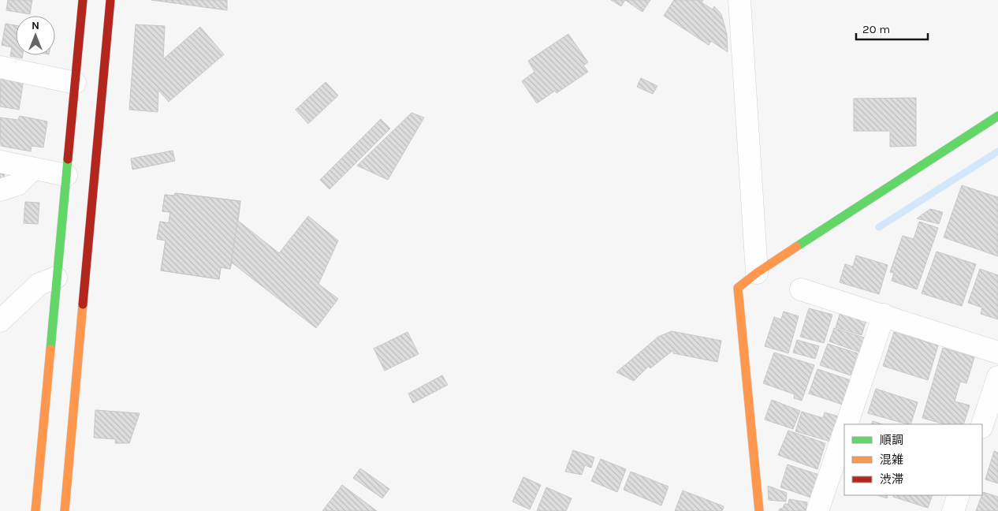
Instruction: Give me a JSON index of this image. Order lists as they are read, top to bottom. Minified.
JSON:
{"legend":["順調","混雑","渋滞"],"scale_bar":"20 m","north":"top"}
